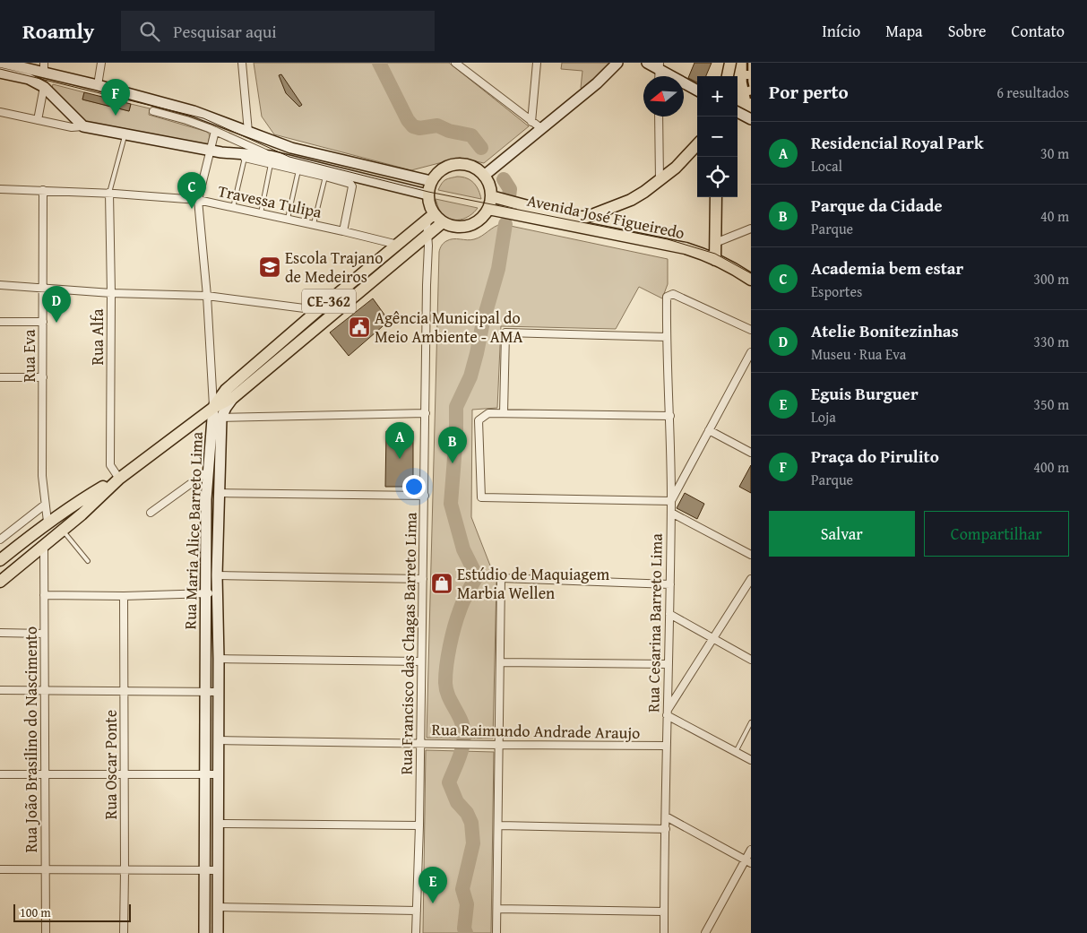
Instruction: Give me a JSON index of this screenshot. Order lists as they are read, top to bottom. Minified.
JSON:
{"streets":{"main road":["Avenida José Figueiredo","CE-362"],"street":["Travessa Tulipa","Rua Alfa","Rua Eva","Rua Maria Alice Barreto Lima","Rua Cesarina Barreto Lima","Rua Francisco das Chagas Barreto Lima","Rua Raimundo Andrade Araujo","Rua João Brasilino do Nascimento","Rua Oscar Ponte"]},"crossings":[["Travessa Tulipa","CE-362"],["Travessa Tulipa","Rua Alfa"],["Travessa Tulipa","Rua Eva"],["Travessa Tulipa","Rua Maria Alice Barreto Lima"],["Avenida José Figueiredo","CE-362"],["CE-362","Rua Alfa"],["CE-362","Rua Eva"],["CE-362","Rua Maria Alice Barreto Lima"],["CE-362","Rua Francisco das Chagas Barreto Lima"],["CE-362","Rua João Brasilino do Nascimento"],["Rua Maria Alice Barreto Lima","Rua Raimundo Andrade Araujo"],["Rua Cesarina Barreto Lima","Rua Raimundo Andrade Araujo"],["Rua Francisco das Chagas Barreto Lima","Rua Raimundo Andrade Araujo"]],"places":{"school or university":["Escola Trajano de Medeiros"],"public building":["Agência Municipal do Meio Ambiente - AMA"],"shop":["Estúdio de Maquiagem Marbia Wellen"]},"scale_bar":"100 m","north":"left","page":{"header":"Roamly","search":"Pesquisar aqui","nav":["Início","Mapa","Sobre","Contato"],"heading":["Por perto","6 resultados"],"map_buttons":["+","−"],"pins":["F","C","D","A","B","E"],"list":[{"mark":"A","name":"Residencial Royal Park","note":"Local","value":"30 m"},{"mark":"B","name":"Parque da Cidade","note":"Parque","value":"40 m"},{"mark":"C","name":"Academia bem estar","note":"Esportes","value":"300 m"},{"mark":"D","name":"Atelie Bonitezinhas","note":"Museu · Rua Eva","value":"330 m"},{"mark":"E","name":"Eguis Burguer","note":"Loja","value":"350 m"},{"mark":"F","name":"Praça do Pirulito","note":"Parque","value":"400 m"}],"buttons":["Salvar","Compartilhar"],"scale":"100 m"}}
